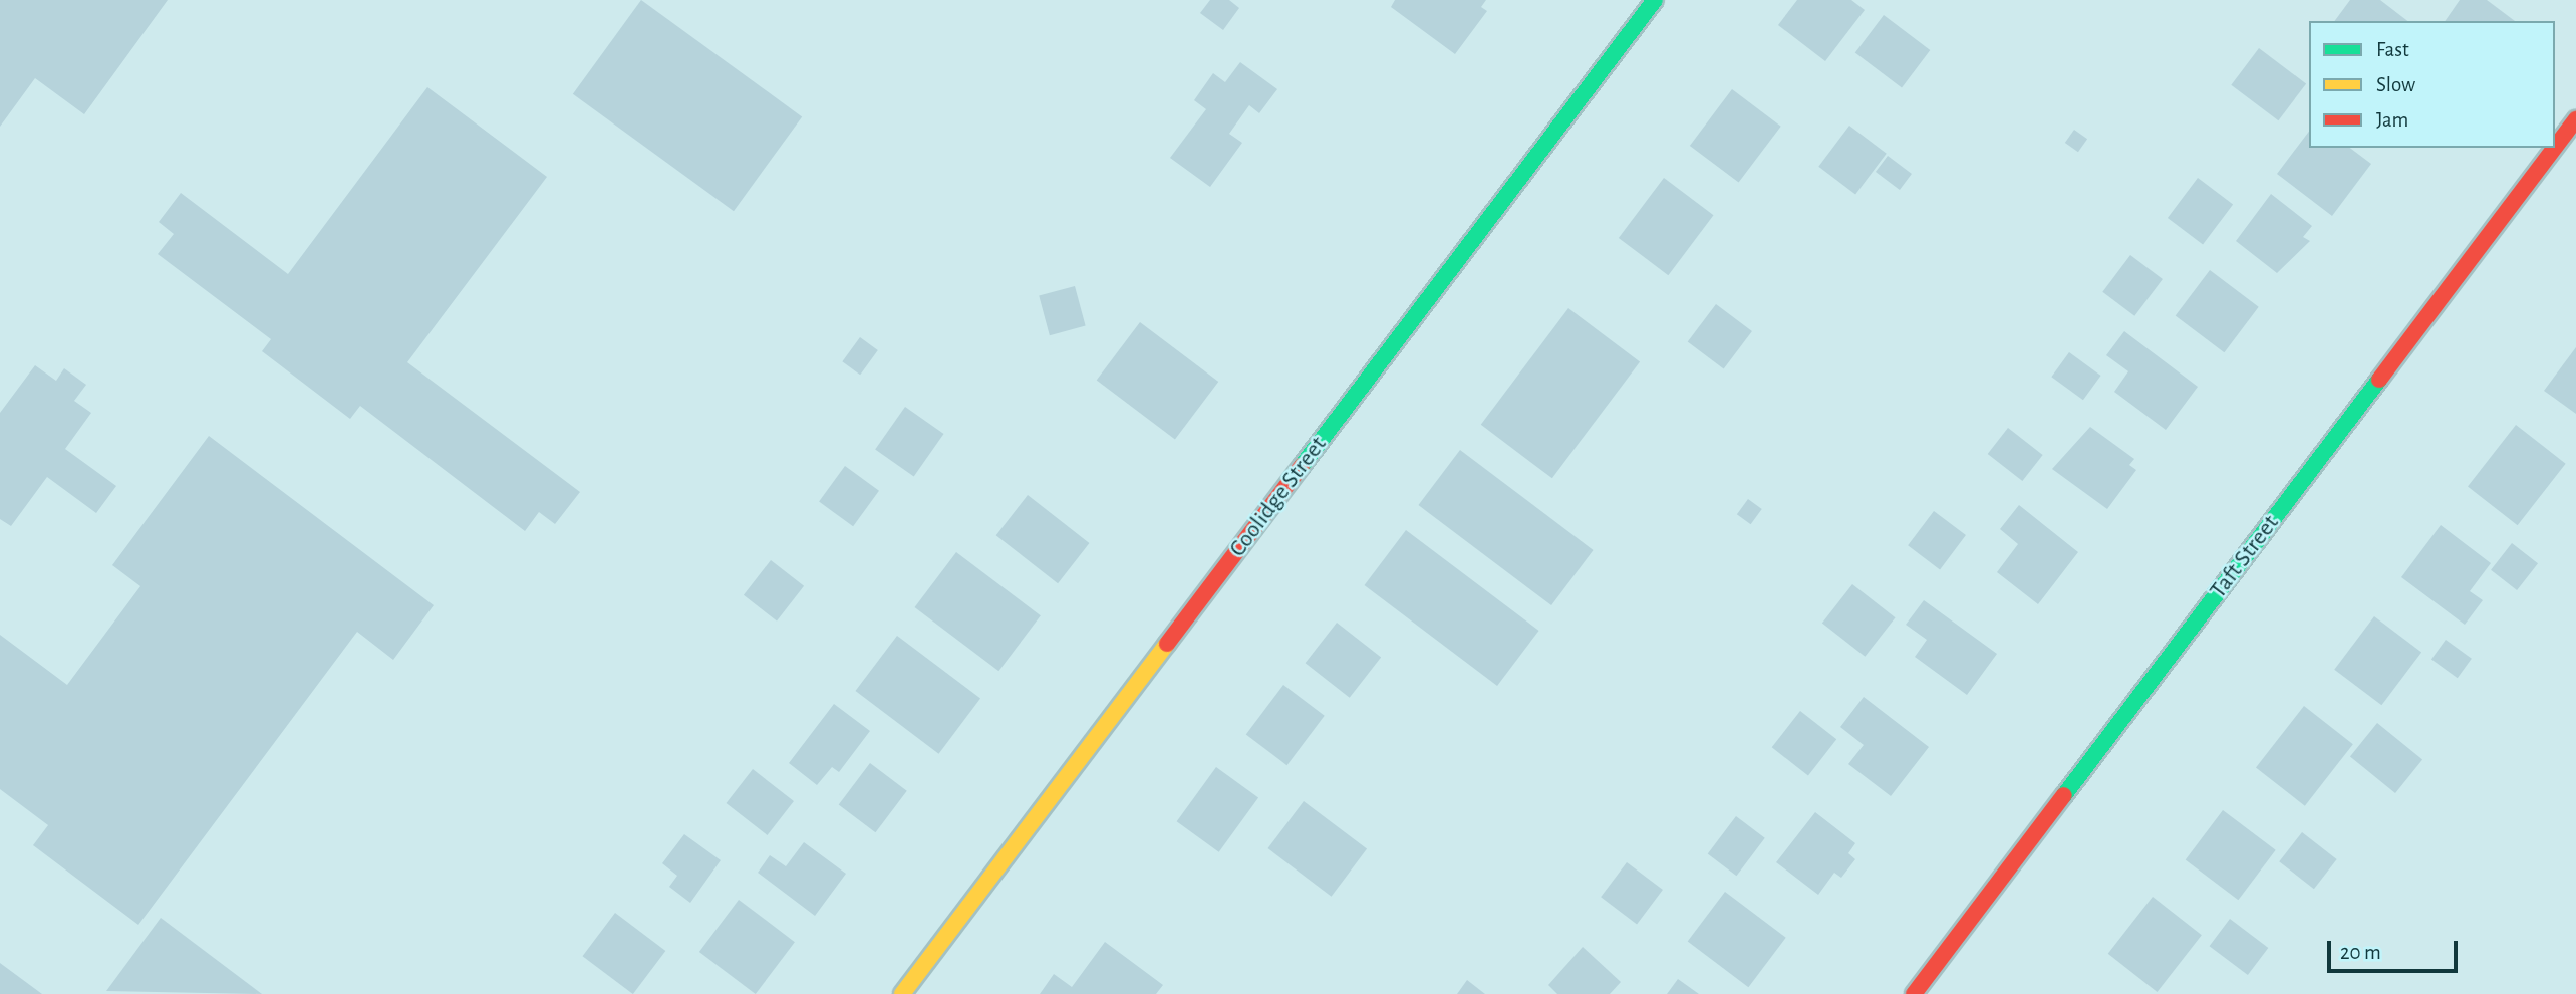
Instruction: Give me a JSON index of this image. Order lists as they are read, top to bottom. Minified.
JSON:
{"streets":{"street":["Coolidge Street","Taft Street"]},"legend":["Fast","Slow","Jam"],"scale_bar":"20 m"}
